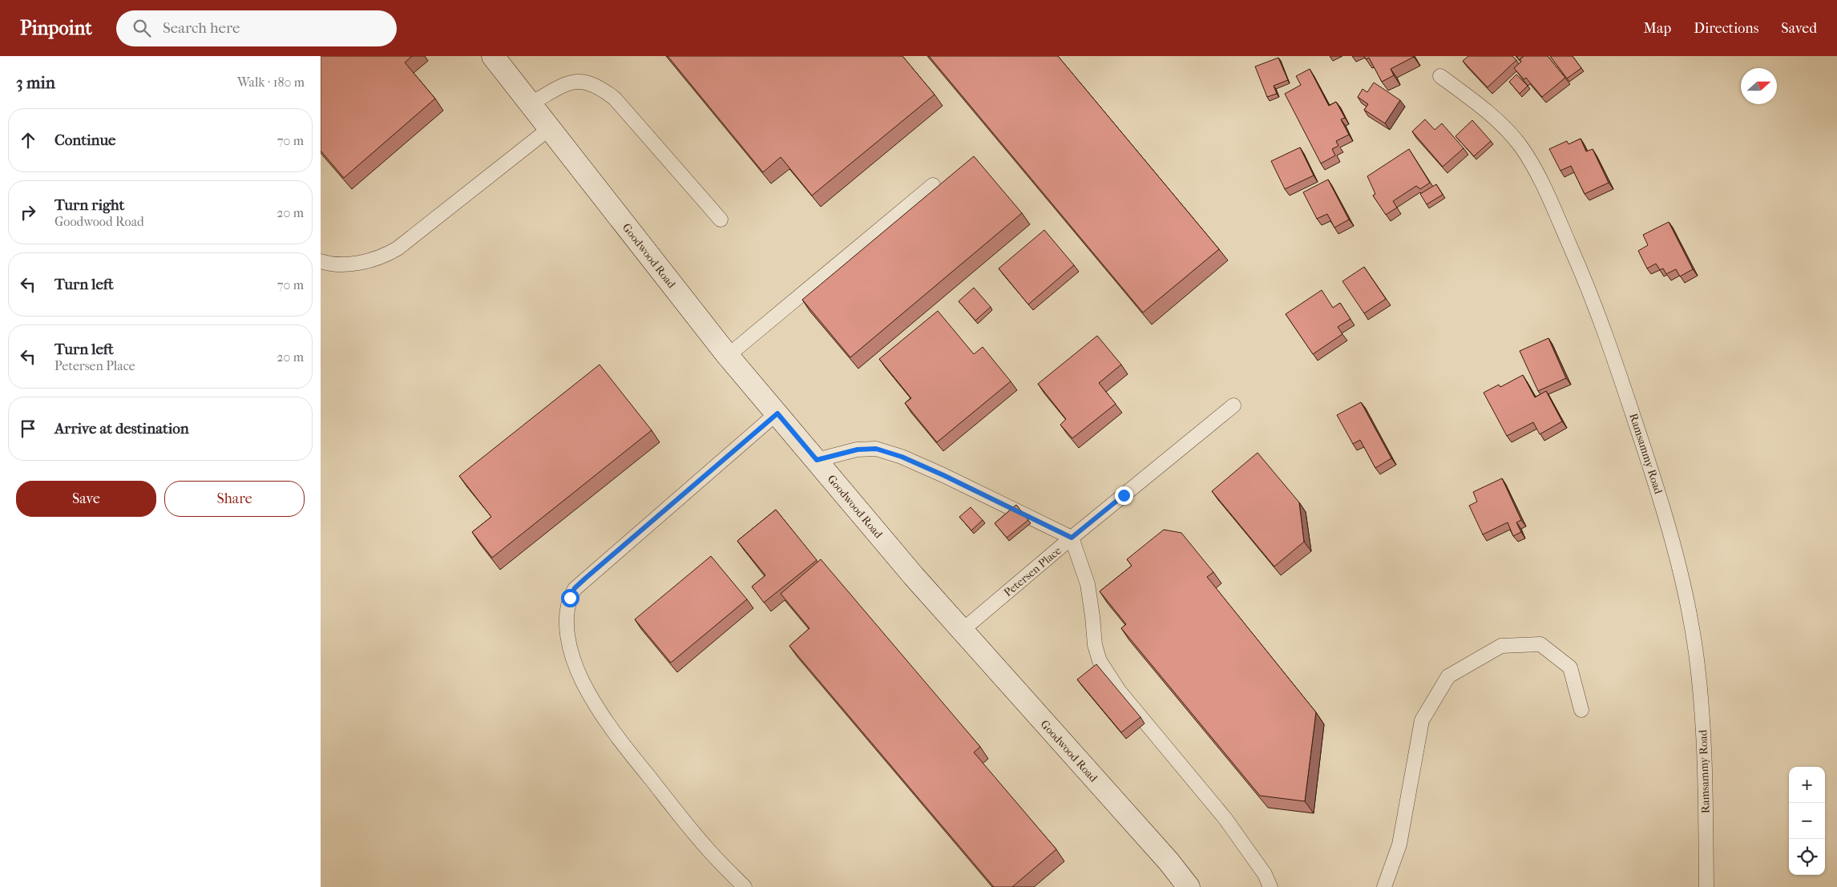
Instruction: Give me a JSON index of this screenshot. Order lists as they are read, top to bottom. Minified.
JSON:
{"streets":{"street":["Goodwood Road"],"lane":["Ramsammy Road","Petersen Place"]},"crossings":[["Goodwood Road","Petersen Place"]],"north":"right","page":{"header":"Pinpoint","search":"Search here","nav":["Map","Directions","Saved"],"heading":["3 min","Walk · 180 m"],"list":[["Continue","70 m"],["Turn right","Goodwood Road","20 m"],["Turn left","70 m"],["Turn left","Petersen Place","20 m"],"Arrive at destination"],"buttons":["Save","Share"],"map_buttons":["+","−"]}}
